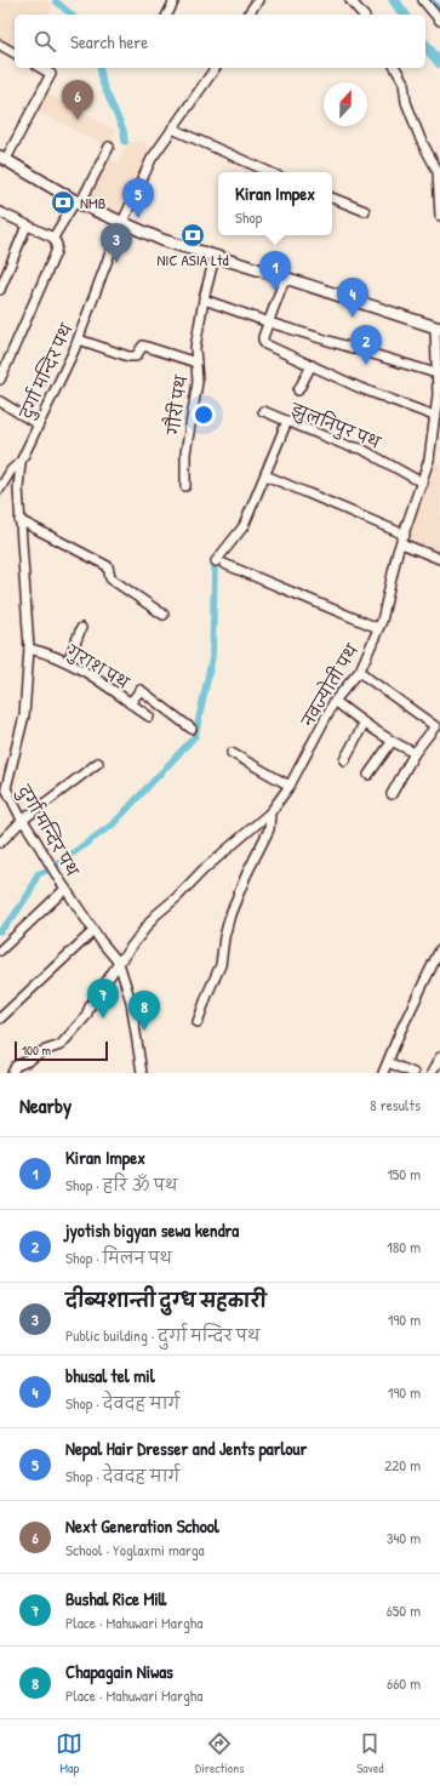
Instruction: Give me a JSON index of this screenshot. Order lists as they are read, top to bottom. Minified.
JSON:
{"streets":{"street":["दुर्गा मन्दिर पथ","गौरी पथ","झुलनिपुर पथ","गुराश पथ","नवज्योती पथ"]},"crossings":[["दुर्गा मन्दिर पथ","गुराश पथ"],["दुर्गा मन्दिर पथ","नवज्योती पथ"],["झुलनिपुर पथ","नवज्योती पथ"]],"places":{"bank":["NMB","NIC ASIA Ltd"]},"scale_bar":"100 m","north":"top","page":{"search":"Search here","pins":["6","5","3","1","4","2","7","8"],"popup":["Kiran Impex","Shop"],"scale":"100 m","heading":["Nearby","8 results"],"list":[{"mark":"1","name":"Kiran Impex","note":"Shop · हरि ॐ पथ","value":"150 m"},{"mark":"2","name":"jyotish bigyan sewa kendra","note":"Shop · मिलन पथ","value":"180 m"},{"mark":"3","name":"दीब्यशान्ती दुग्ध सहकारी","note":"Public building · दुर्गा मन्दिर पथ","value":"190 m"},{"mark":"4","name":"bhusal tel mil","note":"Shop · देवदह मार्ग","value":"190 m"},{"mark":"5","name":"Nepal Hair Dresser and Jents parlour","note":"Shop · देवदह मार्ग","value":"220 m"},{"mark":"6","name":"Next Generation School","note":"School · Yoglaxmi marga","value":"340 m"},{"mark":"7","name":"Bushal Rice Mill","note":"Place · Mahuwari Margha","value":"650 m"},{"mark":"8","name":"Chapagain Niwas","note":"Place · Mahuwari Margha","value":"660 m"}],"nav":["Map","Directions","Saved"]}}
